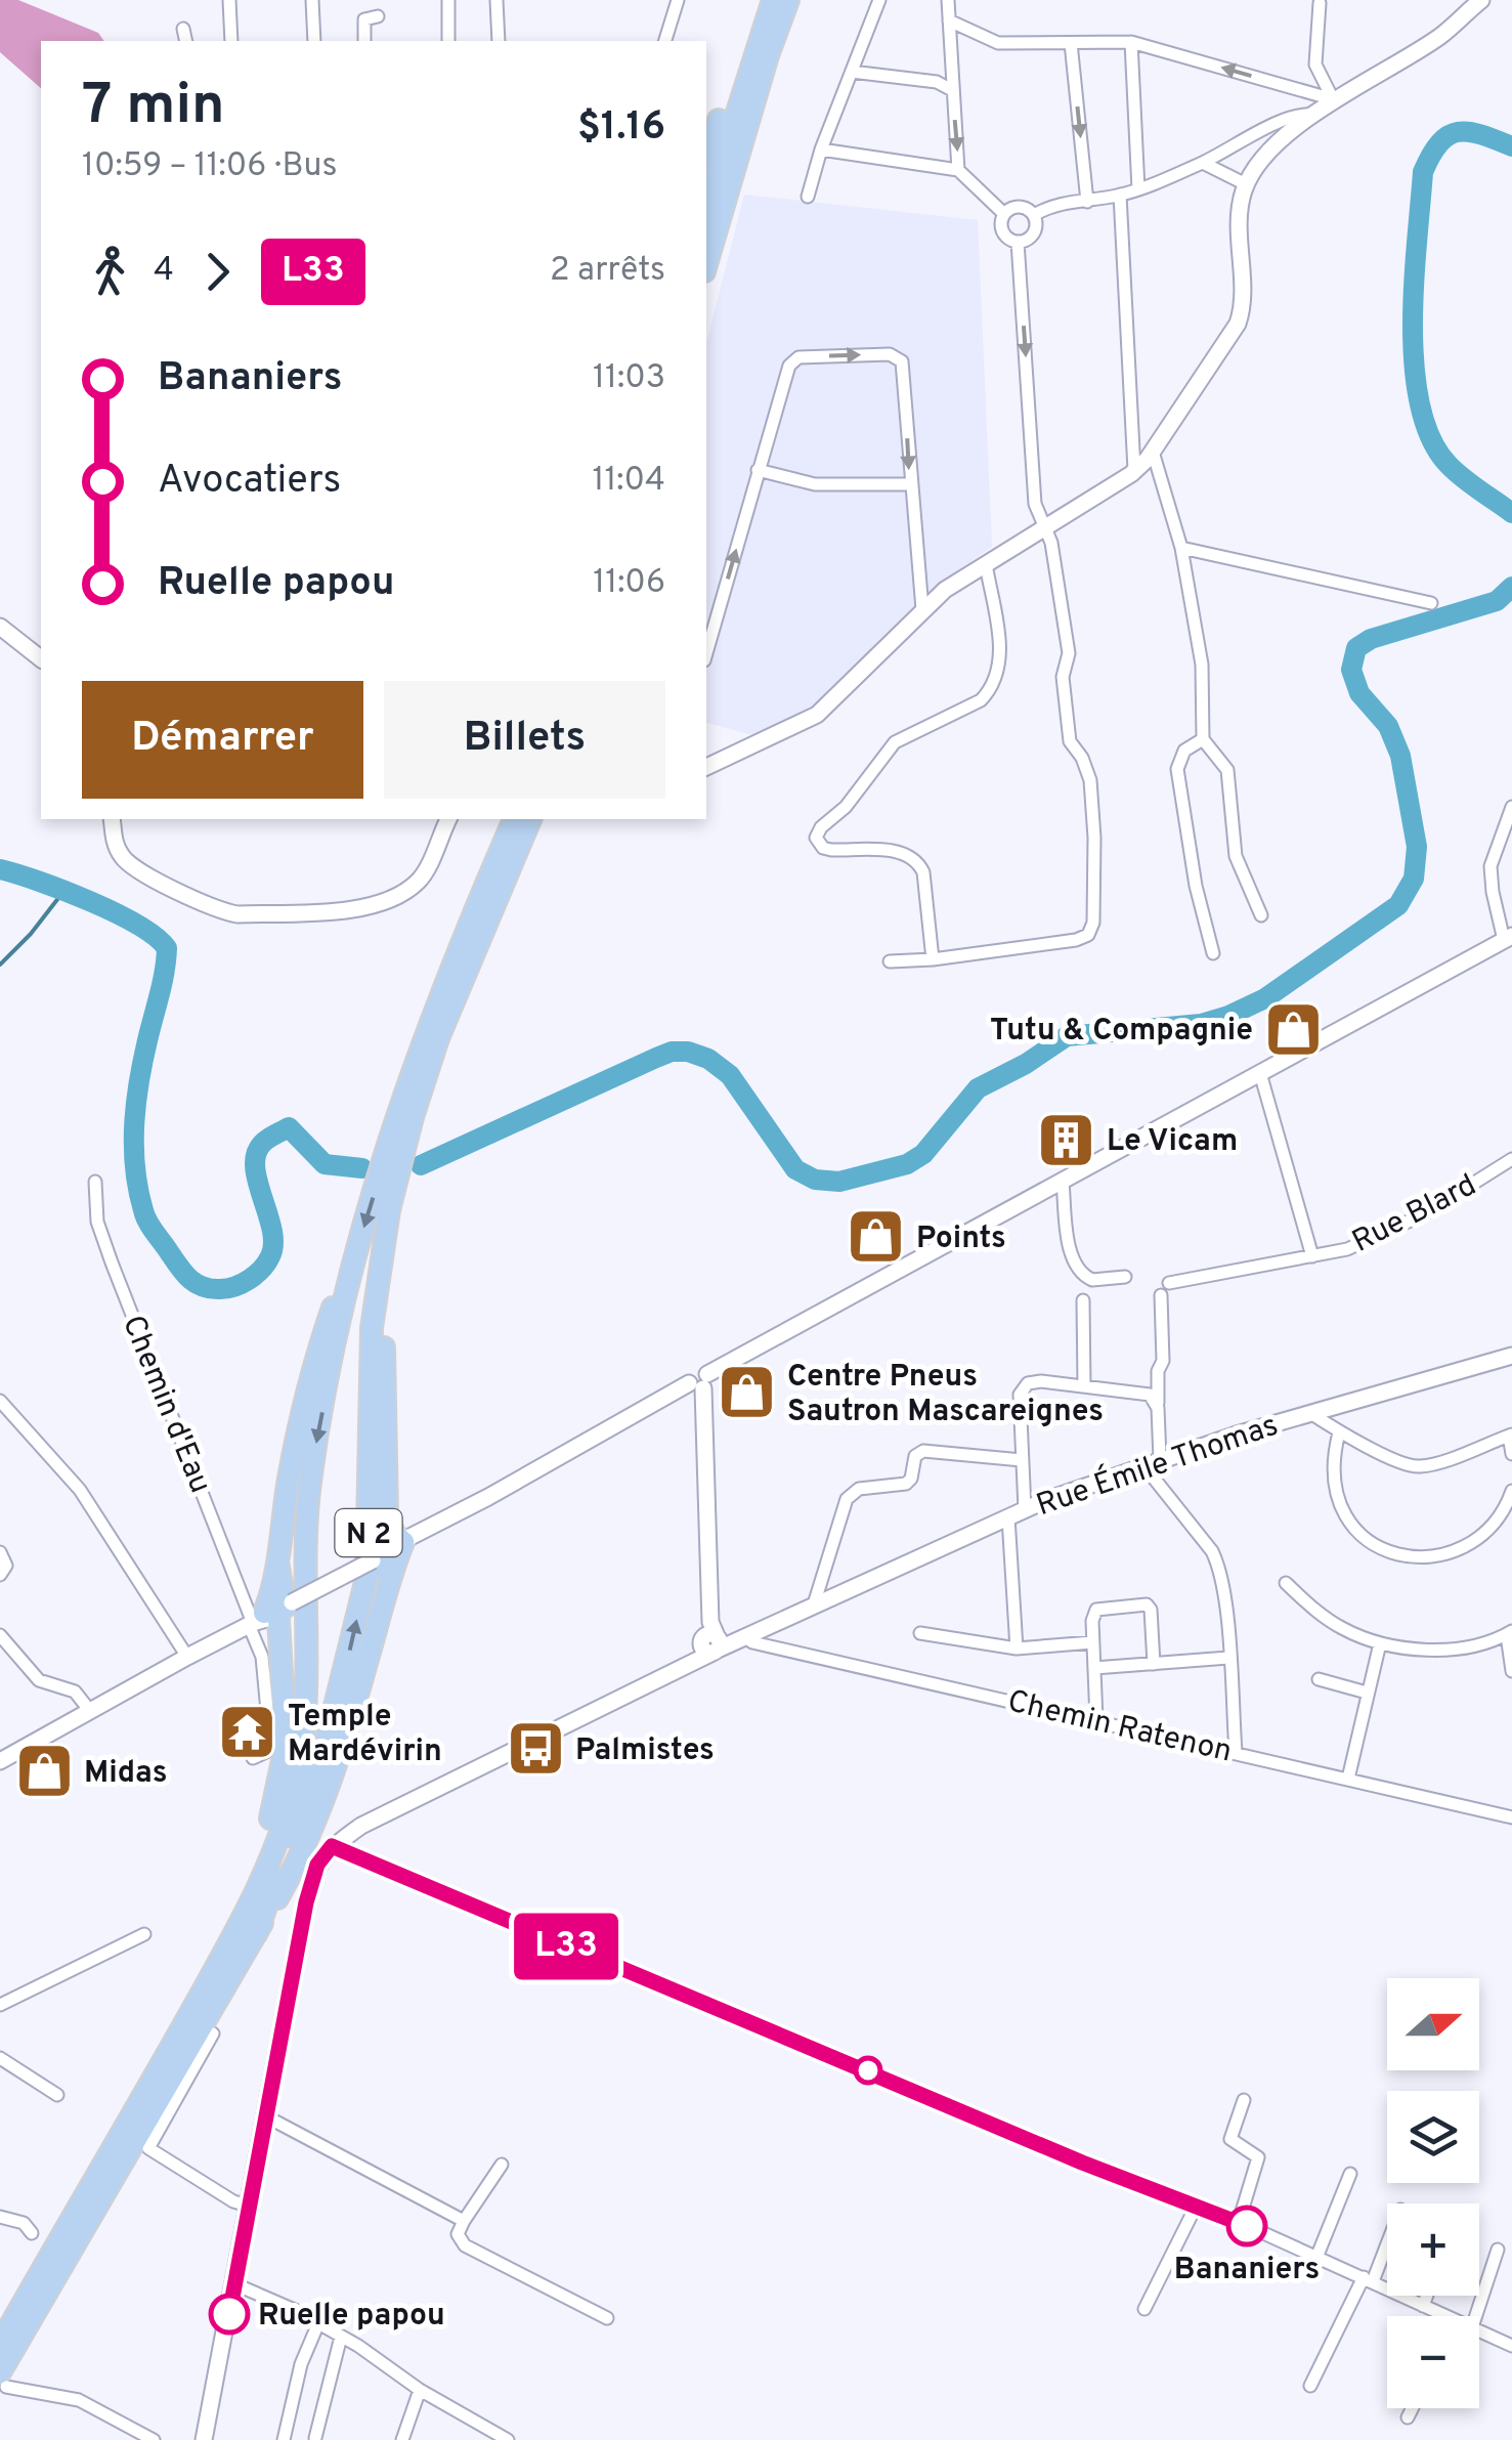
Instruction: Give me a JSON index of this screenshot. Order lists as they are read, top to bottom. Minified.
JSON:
{"streets":{"highway":["N 2"],"street":["Rue Blard","Chemin d'Eau","Rue Émile Thomas","Chemin Ratenon"]},"crossings":[["Rue Émile Thomas","Chemin Ratenon"]],"places":{"shop":["Tutu & Compagnie","Points","Centre Pneus Sautron Mascareignes","Midas"],"building":["Le Vicam"],"temple":["Temple Mardévirin"],"bus stop":["Palmistes"],"other":["Bananiers","Ruelle papou"]},"lines":["bus line L33"],"north":"right","page":{"on_map":"L33","heading":["7 min","10:59 – 11:06 · Bus","$1.16"],"legs":["4","L33","2 arrêts"],"list":[{"name":"Bananiers","value":"11:03"},{"name":"Avocatiers","value":"11:04"},{"name":"Ruelle papou","value":"11:06"}],"buttons":["Démarrer","Billets"],"map_buttons":["+","−"]}}
